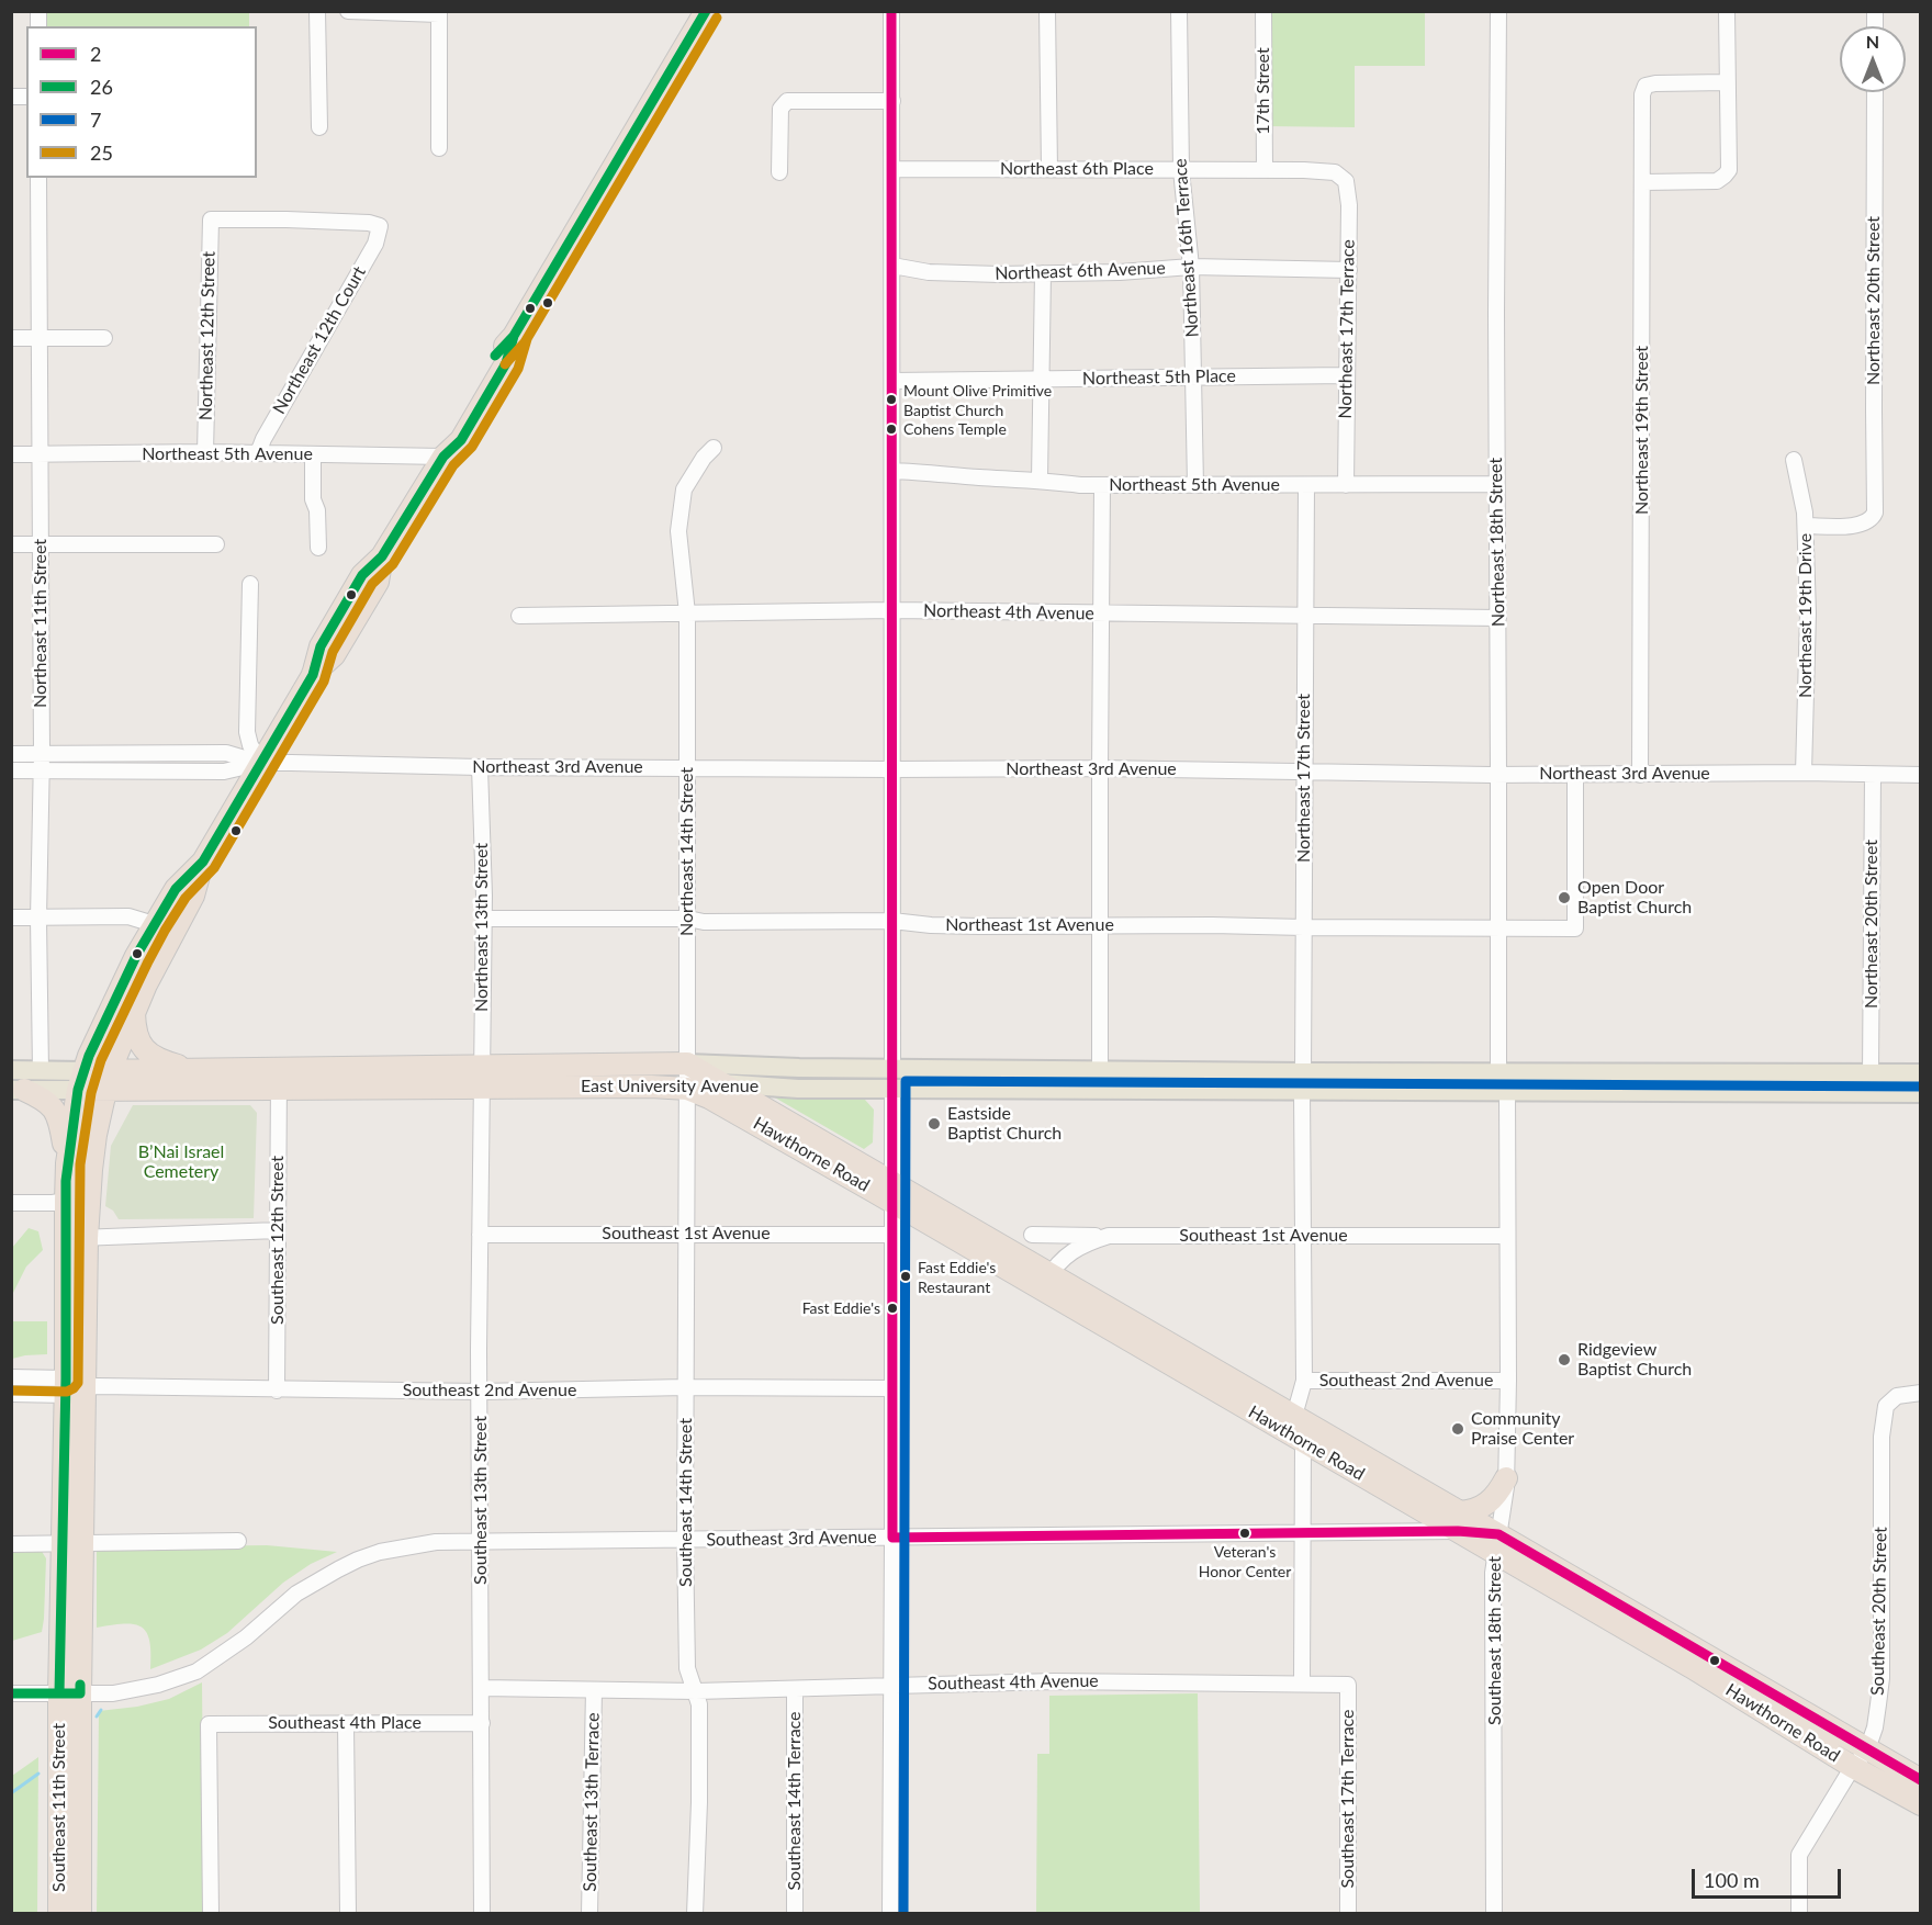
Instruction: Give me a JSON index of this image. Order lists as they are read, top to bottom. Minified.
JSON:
{"streets":{"highway":["East University Avenue","Hawthorne Road","Southeast 11th Street"],"street":["17th Street","Northeast 6th Place","Northeast 16th Terrace","Northeast 6th Avenue","Northeast 20th Street","Northeast 17th Terrace","Northeast 12th Street","Northeast 12th Court","Northeast 5th Place","Northeast 19th Street","Northeast 5th Avenue","Northeast 18th Street","Northeast 4th Avenue","Northeast 19th Drive","Northeast 11th Street","Northeast 3rd Avenue","Northeast 17th Street","Northeast 14th Street","Northeast 1st Avenue","Northeast 13th Street","Southeast 1st Avenue","Southeast 12th Street","Southeast 2nd Avenue","Southeast 13th Street","Southeast 14th Street","Southeast 3rd Avenue","Southeast 20th Street","Southeast 18th Street","Southeast 4th Avenue","Southeast 4th Place","Southeast 17th Terrace","Southeast 14th Terrace","Southeast 13th Terrace"]},"crossings":[["17th Street","Northeast 6th Place"],["Northeast 6th Place","Northeast 16th Terrace"],["Northeast 6th Place","Northeast 17th Terrace"],["Northeast 16th Terrace","Northeast 6th Avenue"],["Northeast 16th Terrace","Northeast 5th Place"],["Northeast 16th Terrace","Northeast 5th Avenue"],["Northeast 6th Avenue","Northeast 17th Terrace"],["Northeast 20th Street","Northeast 19th Drive"],["Northeast 20th Street","Northeast 3rd Avenue"],["Northeast 20th Street","East University Avenue"],["Northeast 17th Terrace","Northeast 5th Place"],["Northeast 17th Terrace","Northeast 5th Avenue"],["Northeast 12th Street","Northeast 12th Court"],["Northeast 12th Street","Northeast 5th Avenue"],["Northeast 12th Court","Northeast 5th Avenue"],["Northeast 19th Street","Northeast 3rd Avenue"],["Northeast 5th Avenue","Northeast 18th Street"],["Northeast 5th Avenue","Northeast 11th Street"],["Northeast 5th Avenue","Northeast 17th Street"],["Northeast 18th Street","Northeast 4th Avenue"],["Northeast 18th Street","Northeast 3rd Avenue"],["Northeast 18th Street","Northeast 1st Avenue"],["Northeast 18th Street","East University Avenue"],["Northeast 4th Avenue","Northeast 17th Street"],["Northeast 4th Avenue","Northeast 14th Street"],["Northeast 19th Drive","Northeast 3rd Avenue"],["Northeast 11th Street","Northeast 3rd Avenue"],["Northeast 11th Street","East University Avenue"],["Northeast 3rd Avenue","Northeast 17th Street"],["Northeast 3rd Avenue","Northeast 14th Street"],["Northeast 3rd Avenue","Northeast 1st Avenue"],["Northeast 3rd Avenue","Northeast 13th Street"],["Northeast 17th Street","Northeast 1st Avenue"],["Northeast 17th Street","East University Avenue"],["Northeast 14th Street","Northeast 1st Avenue"],["Northeast 14th Street","East University Avenue"],["Northeast 14th Street","Hawthorne Road"],["Northeast 14th Street","Southeast 14th Street"],["Northeast 1st Avenue","Northeast 13th Street"],["Northeast 13th Street","East University Avenue"],["Northeast 13th Street","Southeast 13th Street"],["East University Avenue","Hawthorne Road"],["East University Avenue","Southeast 12th Street"],["East University Avenue","Southeast 13th Street"],["East University Avenue","Southeast 14th Street"],["East University Avenue","Southeast 18th Street"],["East University Avenue","Southeast 11th Street"],["Hawthorne Road","Southeast 1st Avenue"],["Hawthorne Road","Southeast 14th Street"],["Hawthorne Road","Southeast 3rd Avenue"],["Hawthorne Road","Southeast 20th Street"],["Hawthorne Road","Southeast 18th Street"],["Southeast 1st Avenue","Southeast 13th Street"],["Southeast 1st Avenue","Southeast 14th Street"],["Southeast 1st Avenue","Southeast 18th Street"],["Southeast 12th Street","Southeast 2nd Avenue"],["Southeast 2nd Avenue","Southeast 13th Street"],["Southeast 2nd Avenue","Southeast 14th Street"],["Southeast 2nd Avenue","Southeast 18th Street"],["Southeast 2nd Avenue","Southeast 11th Street"],["Southeast 13th Street","Southeast 3rd Avenue"],["Southeast 13th Street","Southeast 4th Avenue"],["Southeast 13th Street","Southeast 4th Place"],["Southeast 14th Street","Southeast 3rd Avenue"],["Southeast 14th Street","Southeast 4th Avenue"],["Southeast 3rd Avenue","Southeast 11th Street"],["Southeast 4th Avenue","Southeast 17th Terrace"],["Southeast 4th Avenue","Southeast 14th Terrace"],["Southeast 4th Avenue","Southeast 13th Terrace"]],"parks":["B’Nai Israel Cemetery"],"places":["Mount Olive Primitive Baptist Church","Cohens Temple","Open Door Baptist Church","Eastside Baptist Church","Fast Eddie's Restaurant","Fast Eddie's","Ridgeview Baptist Church","Community Praise Center","Veteran's Honor Center"],"lines":["transit line 2","transit line 26","transit line 25","transit line 7"],"legend":["2","26","7","25"],"scale_bar":"100 m","north":"top"}
